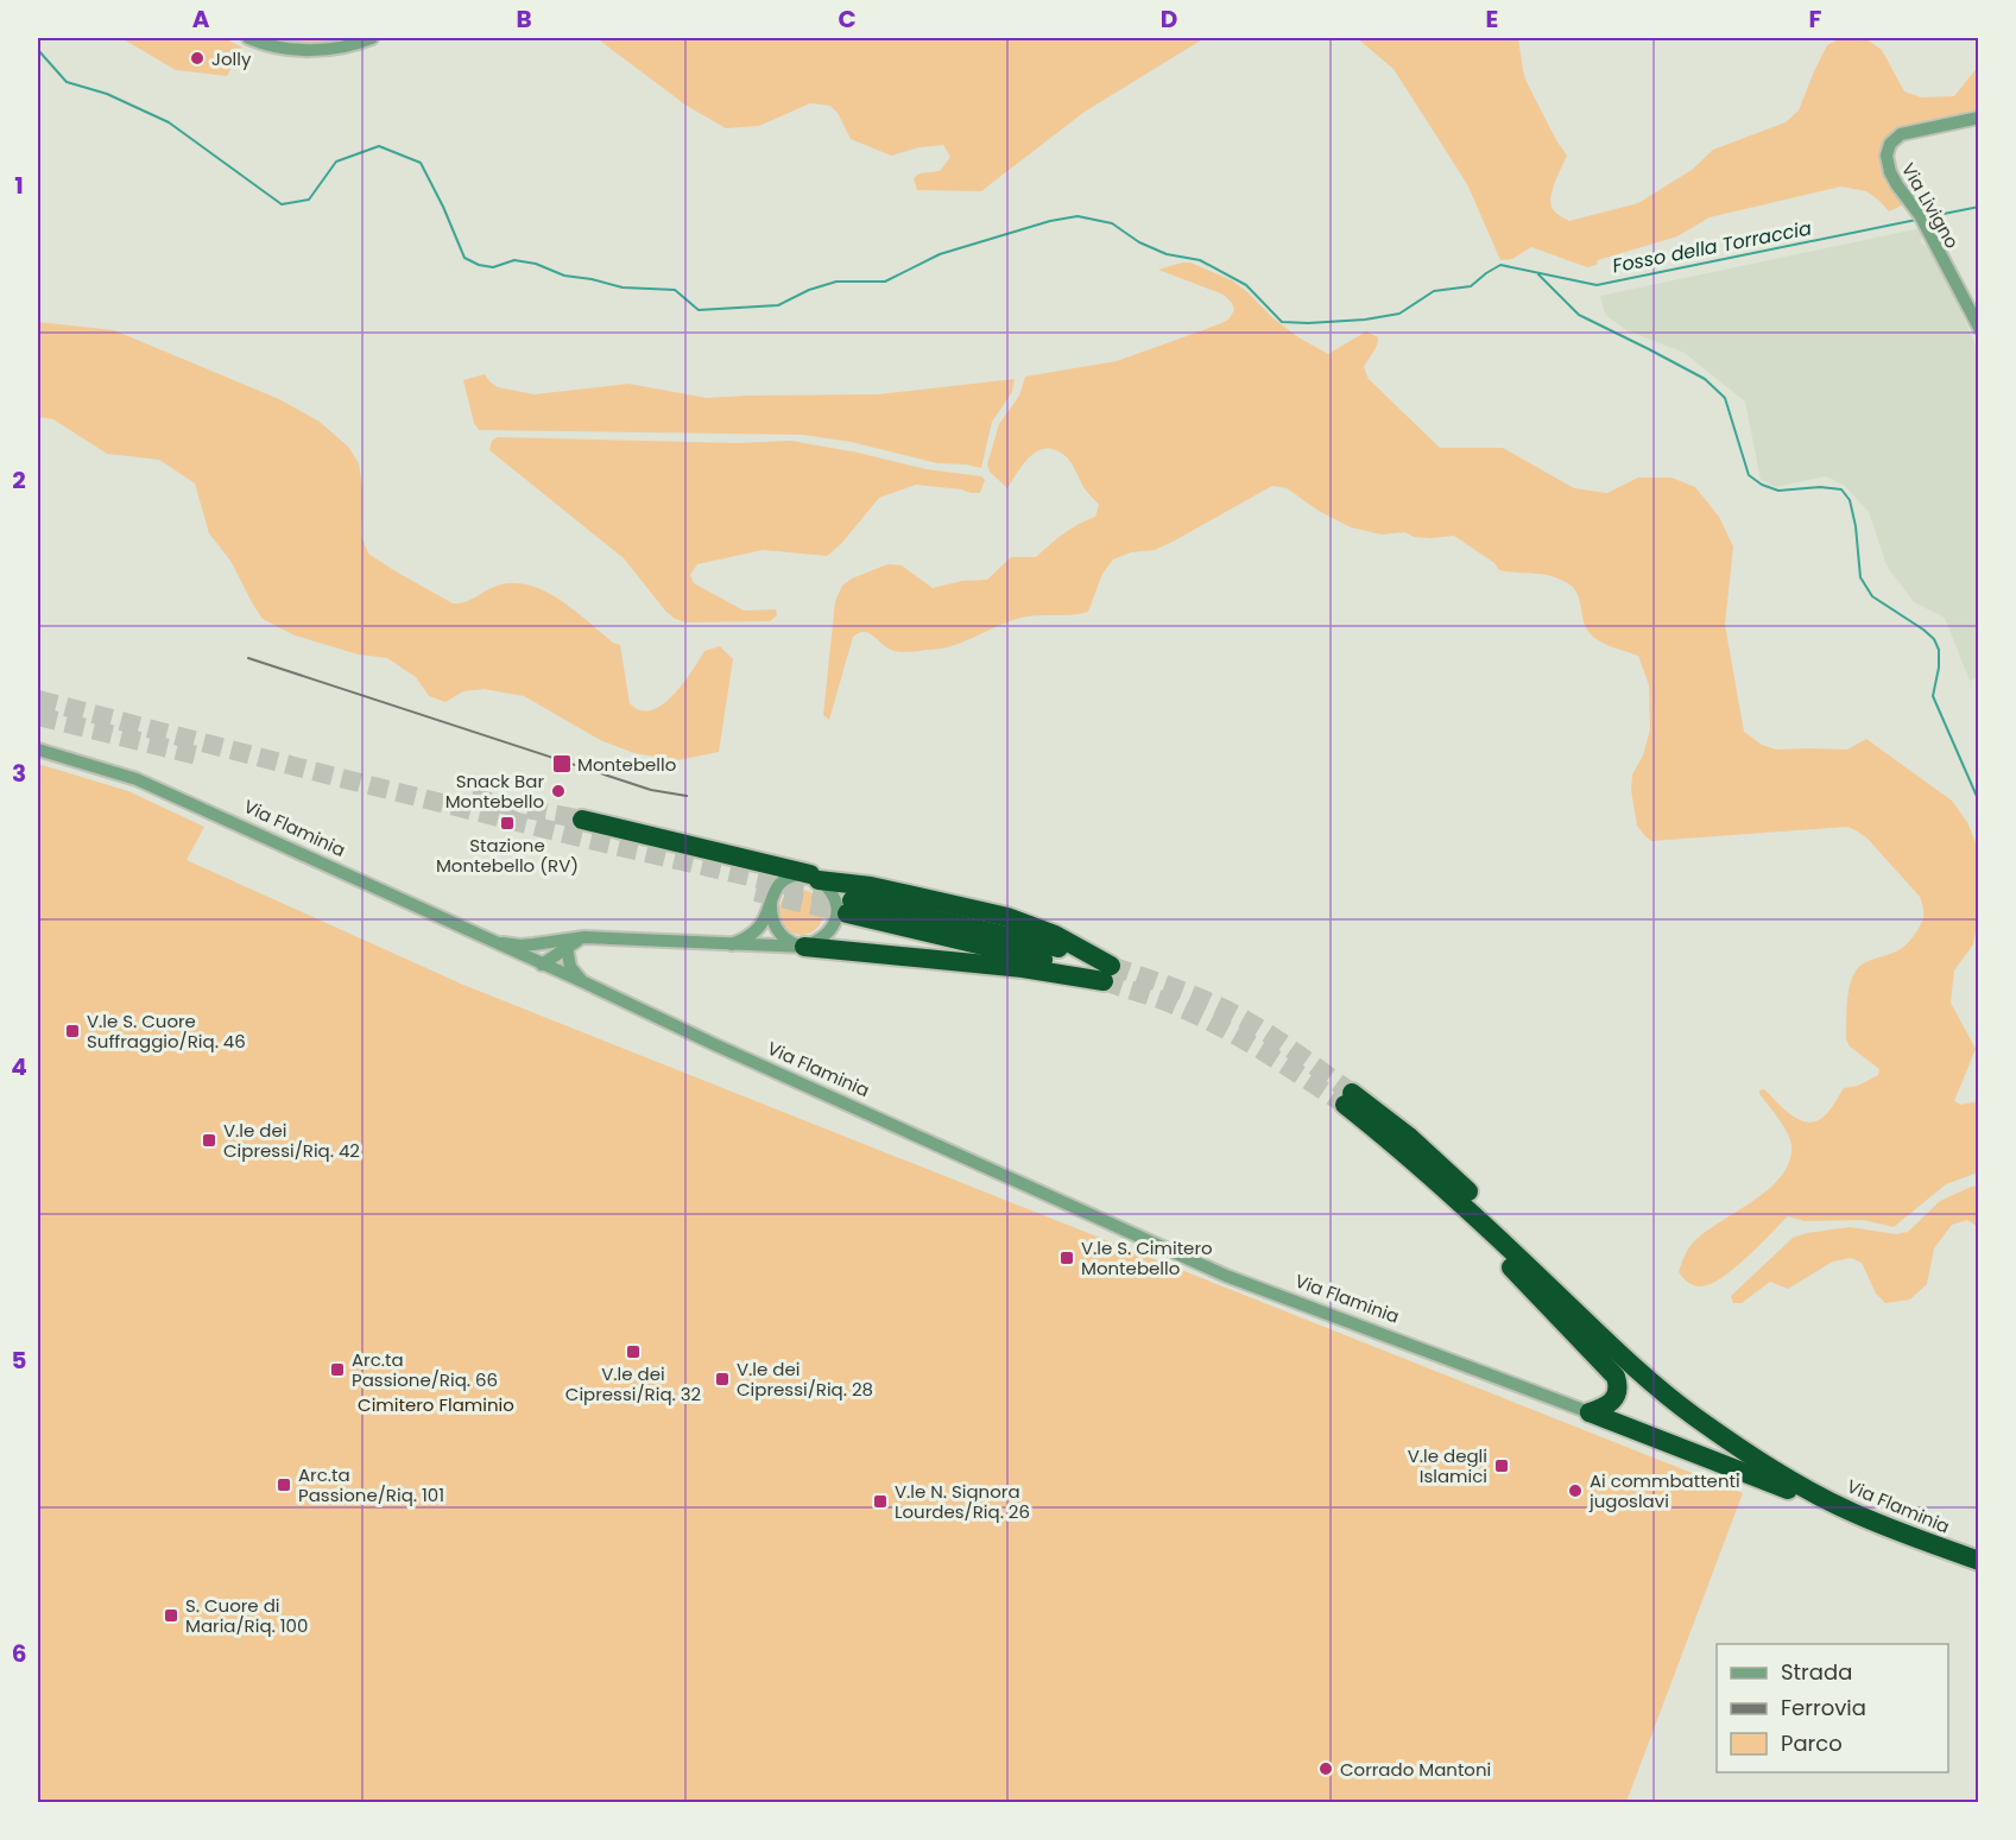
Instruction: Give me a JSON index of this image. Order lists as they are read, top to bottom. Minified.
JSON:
{"streets":{"highway":["Via Flaminia"],"street":["Via Livigno"]},"water":["Fosso della Torraccia"],"parks":["Cimitero Flaminio"],"places":{"other":["Jolly","Snack Bar Montebello","Ai commbattenti jugoslavi","Corrado Mantoni"],"transit":["Montebello","Stazione Montebello (RV)","V.le S. Cuore Suffraggio/Riq. 46","V.le dei Cipressi/Riq. 42","V.le S. Cimitero Montebello","V.le dei Cipressi/Riq. 32","Arc.ta Passione/Riq. 66","V.le dei Cipressi/Riq. 28","V.le degli Islamici","Arc.ta Passione/Riq. 101","V.le N. Signora Lourdes/Riq. 26","S. Cuore di Maria/Riq. 100"]},"legend":["Strada","Ferrovia","Parco"],"grid":{"columns":["A","B","C","D","E","F"],"rows":["1","2","3","4","5","6"]}}
